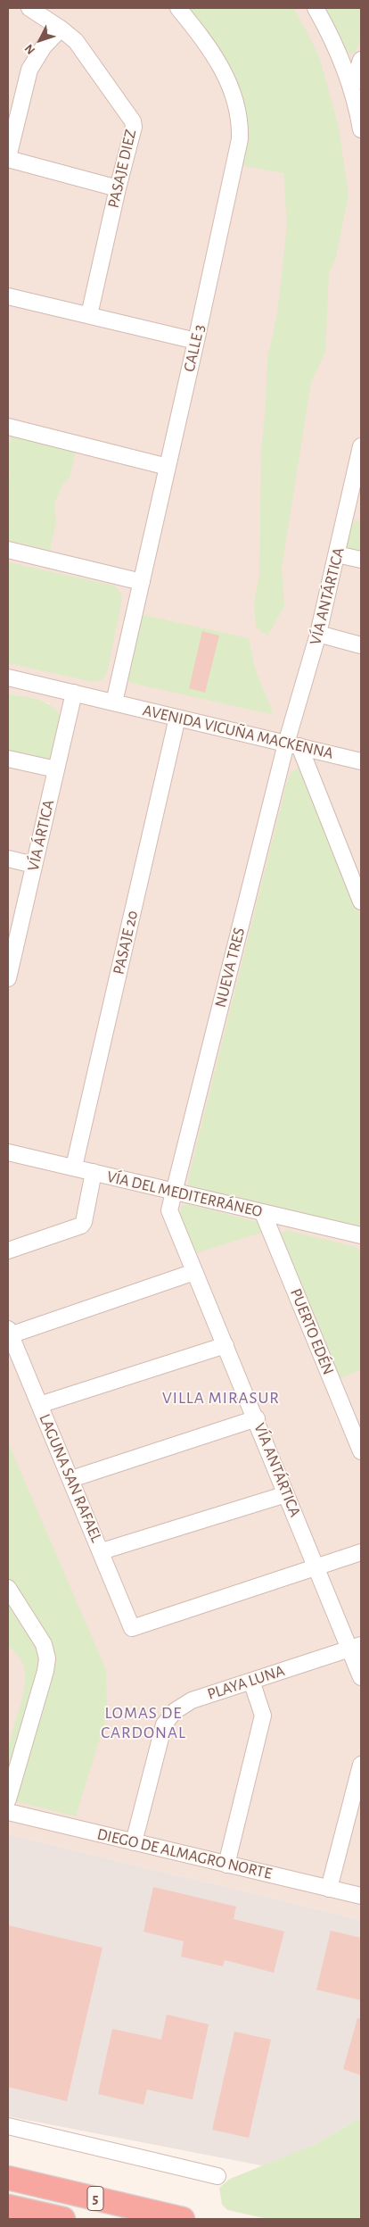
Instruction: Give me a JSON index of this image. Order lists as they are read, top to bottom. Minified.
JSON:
{"streets":{"highway":["5"],"street":["PASAJE DIEZ","CALLE 3","VÍA ANTÁRTICA","AVENIDA VICUÑA MACKENNA","VÍA ÁRTICA","PASAJE 20","NUEVA TRES","VÍA DEL MEDITERRÁNEO","PUERTO EDÉN","LAGUNA SAN RAFAEL","PLAYA LUNA","DIEGO DE ALMAGRO NORTE"]},"crossings":[["CALLE 3","AVENIDA VICUÑA MACKENNA"],["VÍA ANTÁRTICA","AVENIDA VICUÑA MACKENNA"],["VÍA ANTÁRTICA","NUEVA TRES"],["VÍA ANTÁRTICA","VÍA DEL MEDITERRÁNEO"],["VÍA ANTÁRTICA","LAGUNA SAN RAFAEL"],["VÍA ANTÁRTICA","PLAYA LUNA"],["AVENIDA VICUÑA MACKENNA","VÍA ÁRTICA"],["AVENIDA VICUÑA MACKENNA","PASAJE 20"],["AVENIDA VICUÑA MACKENNA","NUEVA TRES"],["PASAJE 20","VÍA DEL MEDITERRÁNEO"],["NUEVA TRES","VÍA DEL MEDITERRÁNEO"],["VÍA DEL MEDITERRÁNEO","PUERTO EDÉN"],["PLAYA LUNA","DIEGO DE ALMAGRO NORTE"]],"districts":["VILLA MIRASUR","LOMAS DE CARDONAL"],"north":"bottom left"}
